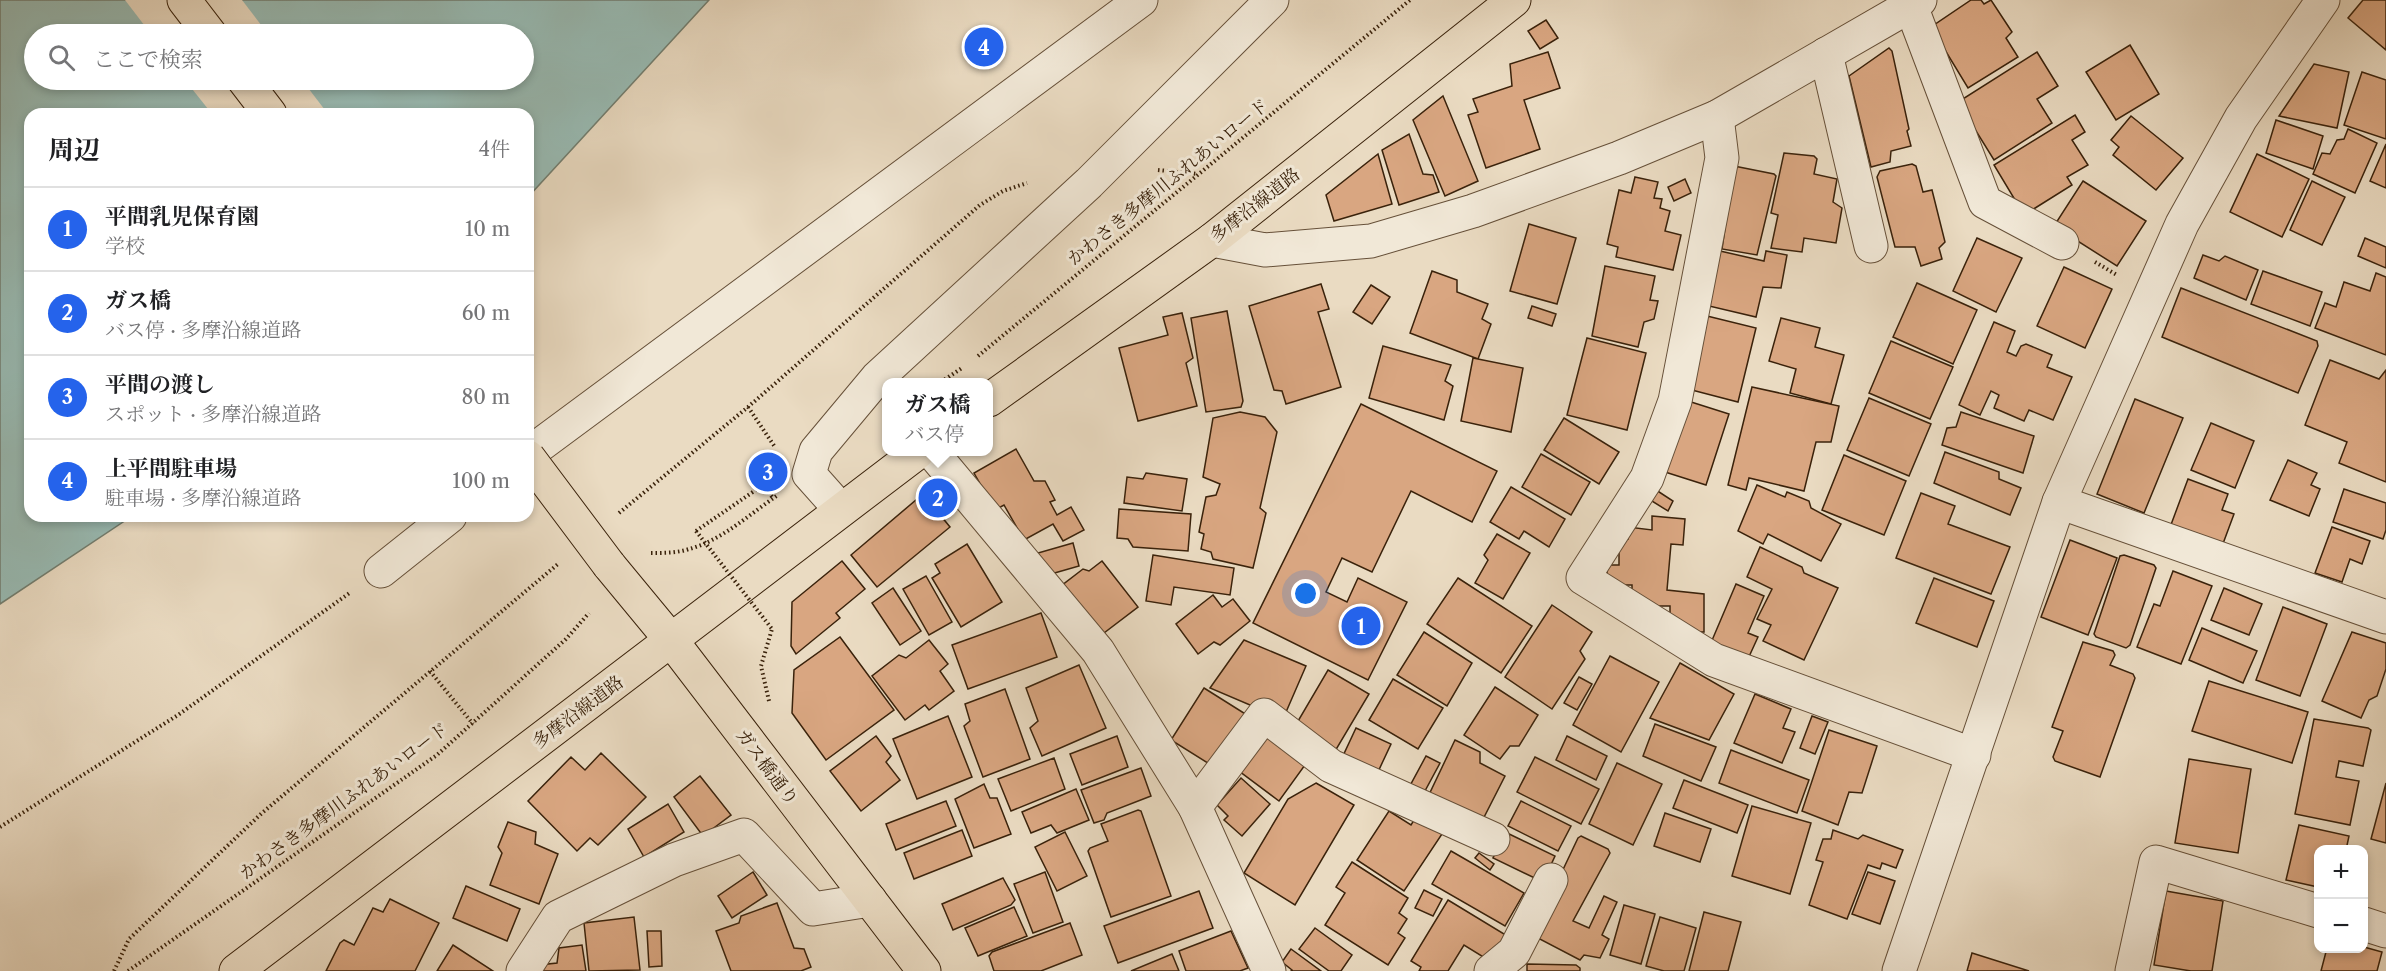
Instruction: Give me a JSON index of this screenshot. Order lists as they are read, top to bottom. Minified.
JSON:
{"streets":{"main road":["多摩沿線道路","ガス橋通り"],"path":["かわさき多摩川ふれあいロード"]},"crossings":[["多摩沿線道路","ガス橋通り"]],"page":{"search":"ここで検索","pins":["4","3","2","1"],"heading":["周辺","4件"],"list":[{"mark":"1","name":"平間乳児保育園","note":"学校","value":"10 m"},{"mark":"2","name":"ガス橋","note":"バス停 · 多摩沿線道路","value":"60 m"},{"mark":"3","name":"平間の渡し","note":"スポット · 多摩沿線道路","value":"80 m"},{"mark":"4","name":"上平間駐車場","note":"駐車場 · 多摩沿線道路","value":"100 m"}],"popup":["ガス橋","バス停"],"map_buttons":["+","−"]}}
